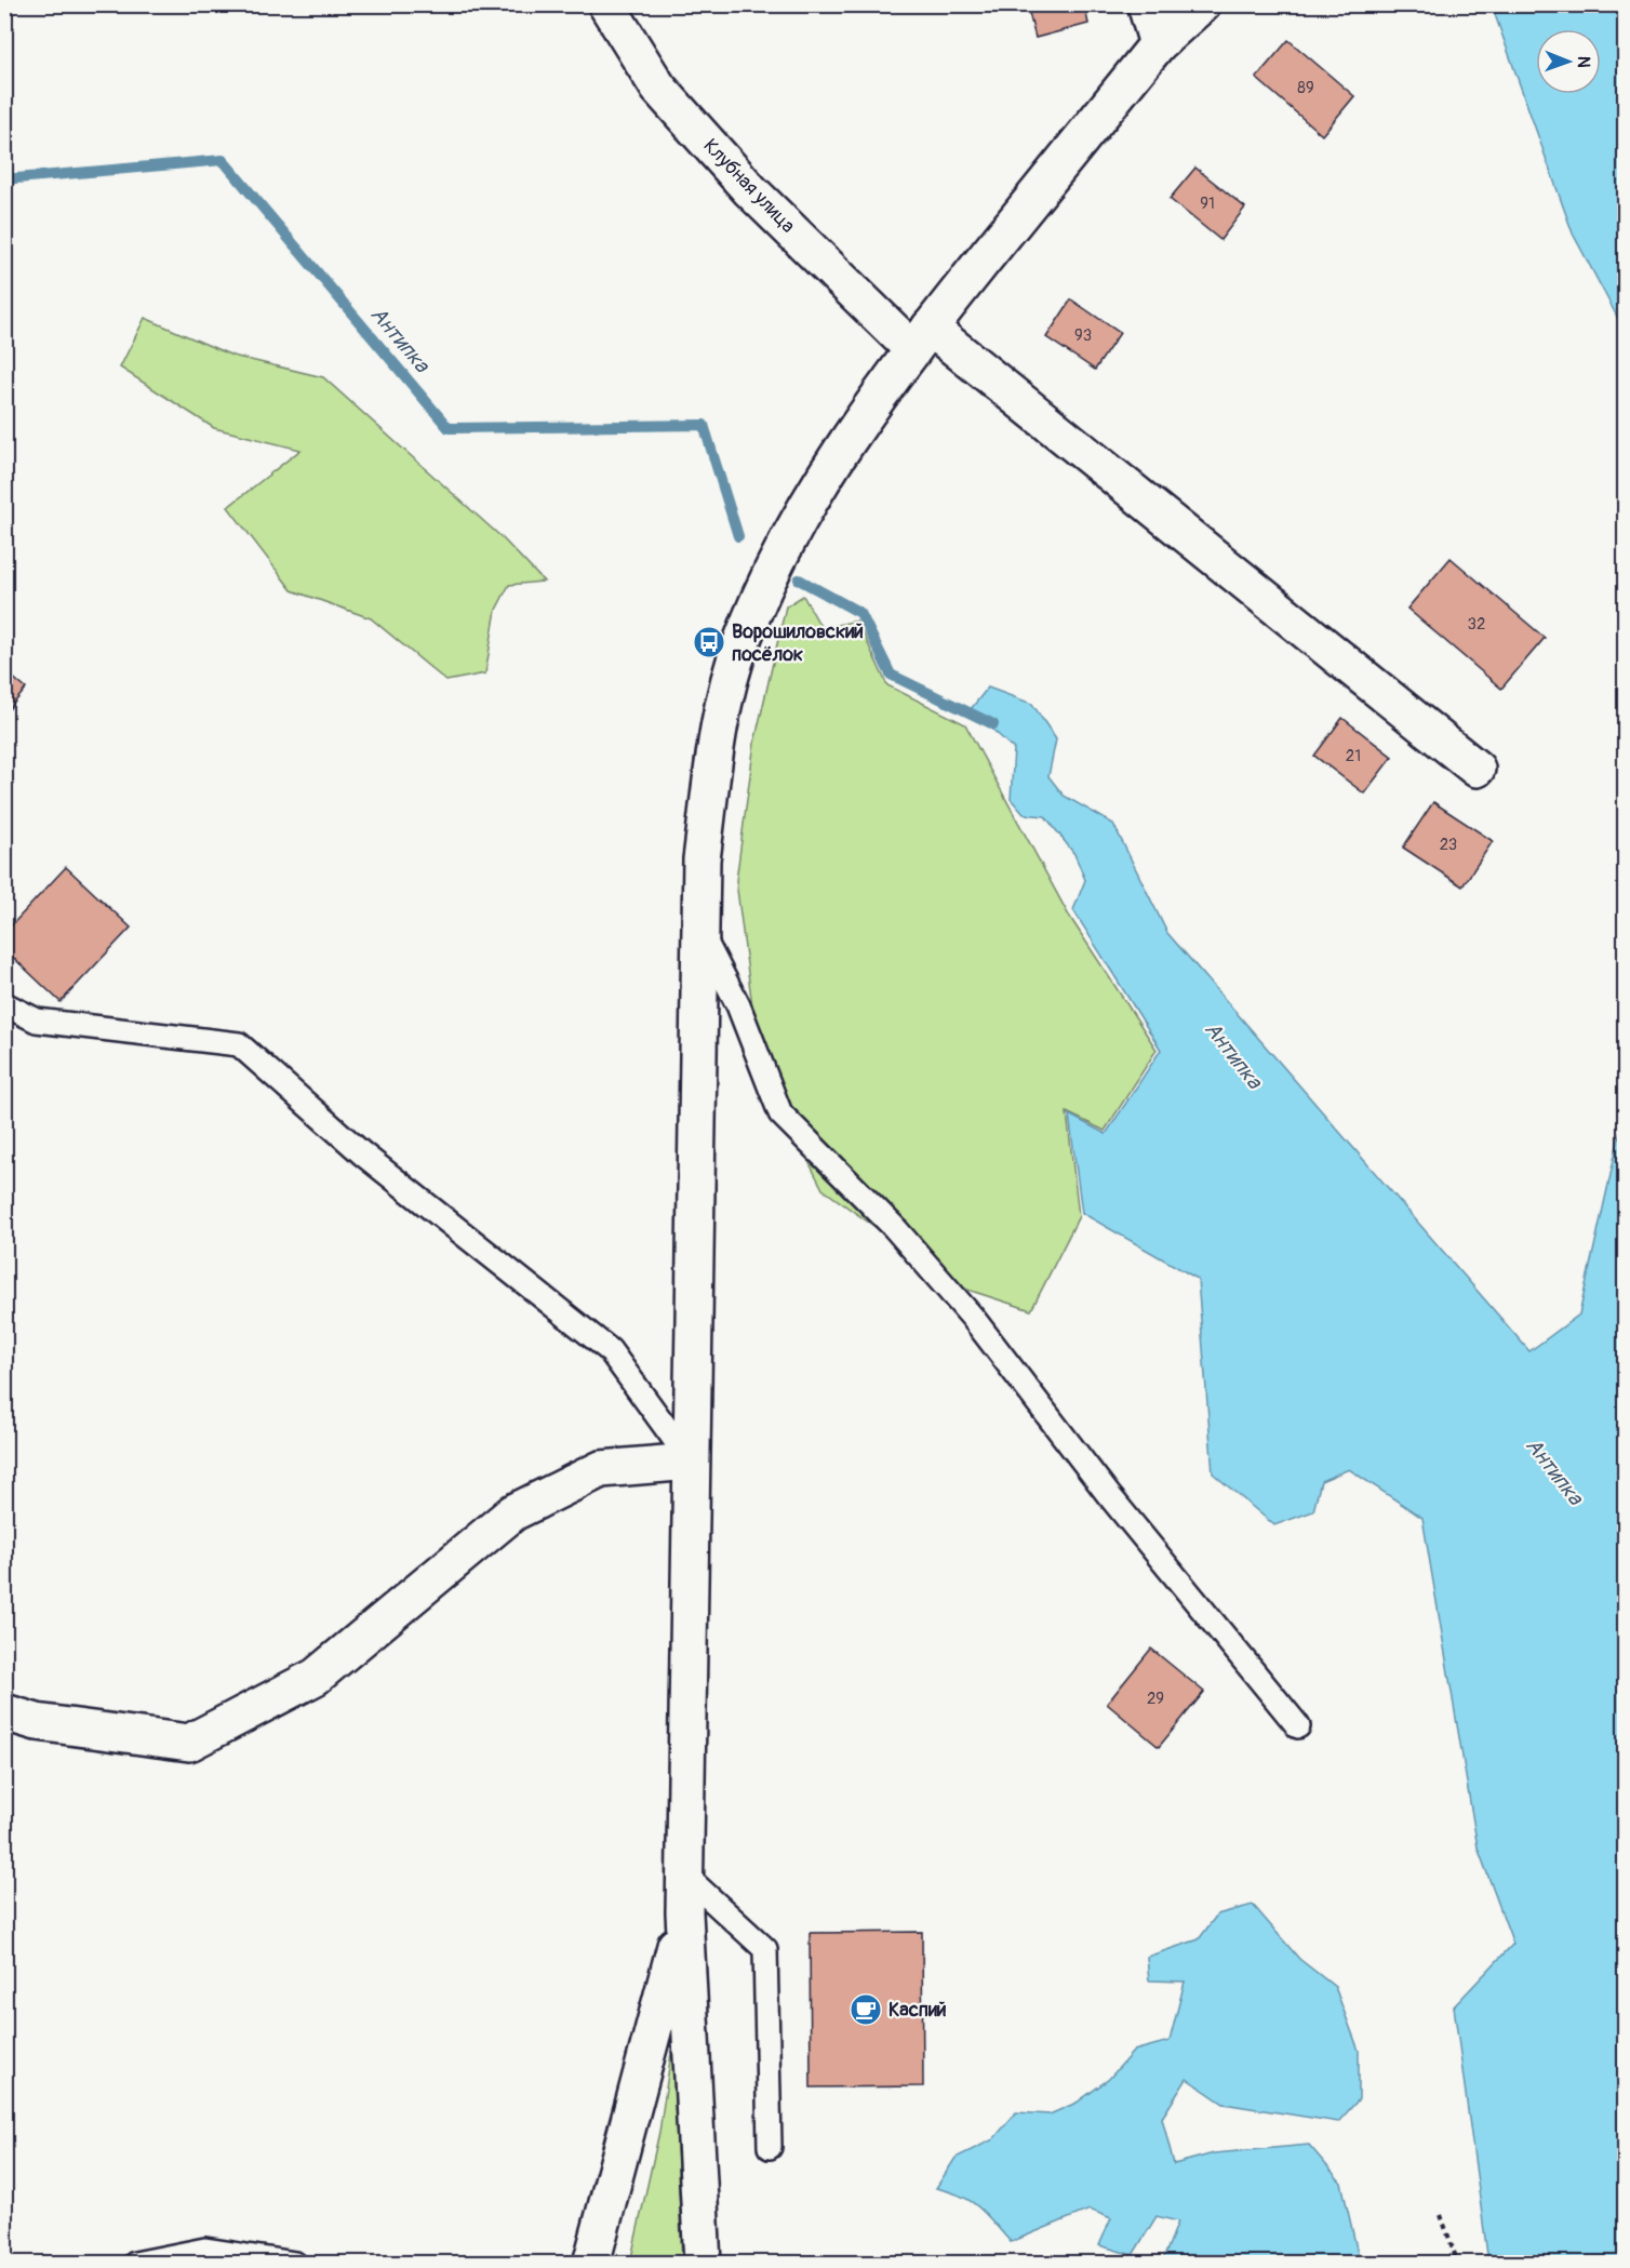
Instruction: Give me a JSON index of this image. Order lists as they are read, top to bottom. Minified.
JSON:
{"streets":{"main road":["Клубная улица"]},"water":["Антипка"],"places":{"bus stop":["Ворошиловский посёлок"],"cafe":["Каспий"]},"house_numbers":["89","91","93","32","21","23","29"],"north":"right"}
